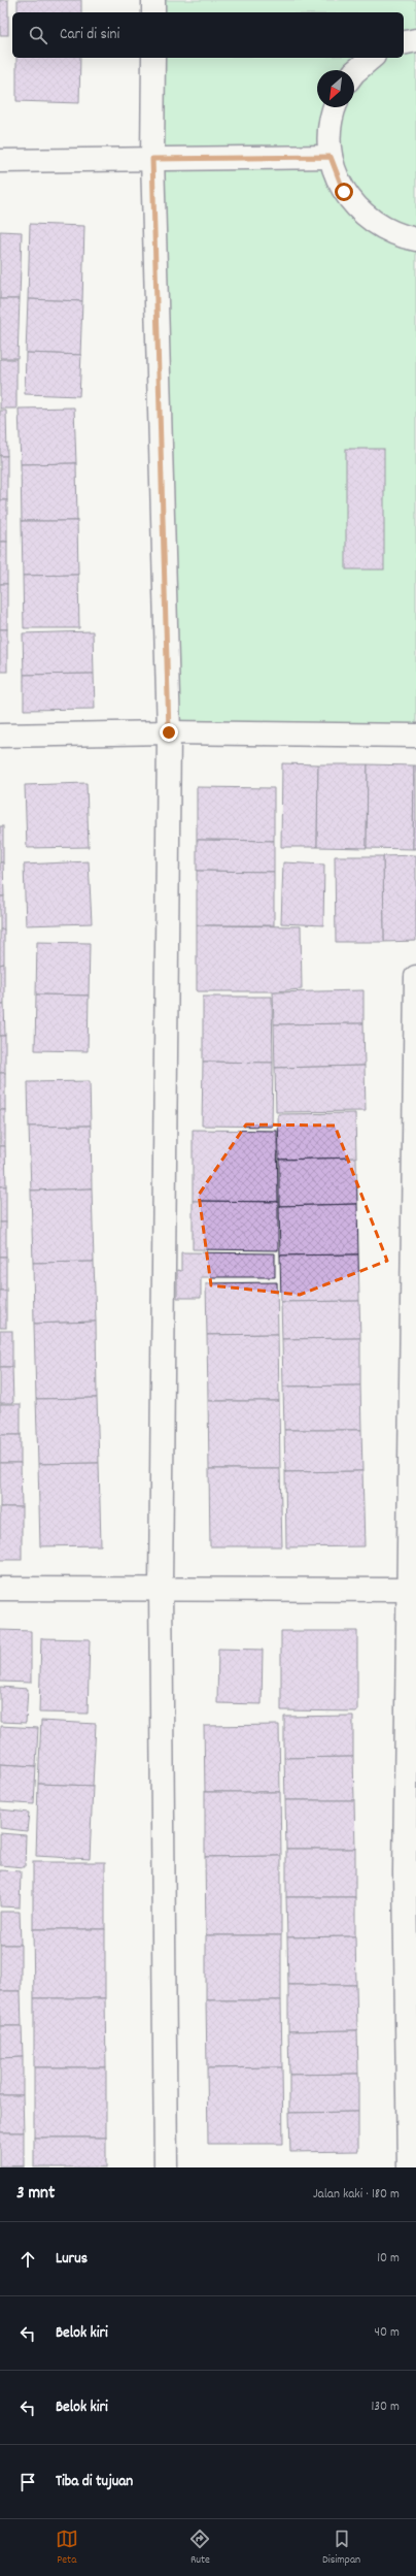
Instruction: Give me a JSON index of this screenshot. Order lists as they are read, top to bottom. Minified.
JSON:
{"north":"bottom left","page":{"search":"Cari di sini","heading":["3 mnt","Jalan kaki · 180 m"],"list":[["Lurus","10 m"],["Belok kiri","40 m"],["Belok kiri","130 m"],"Tiba di tujuan"],"nav":["Peta","Rute","Disimpan"]}}
